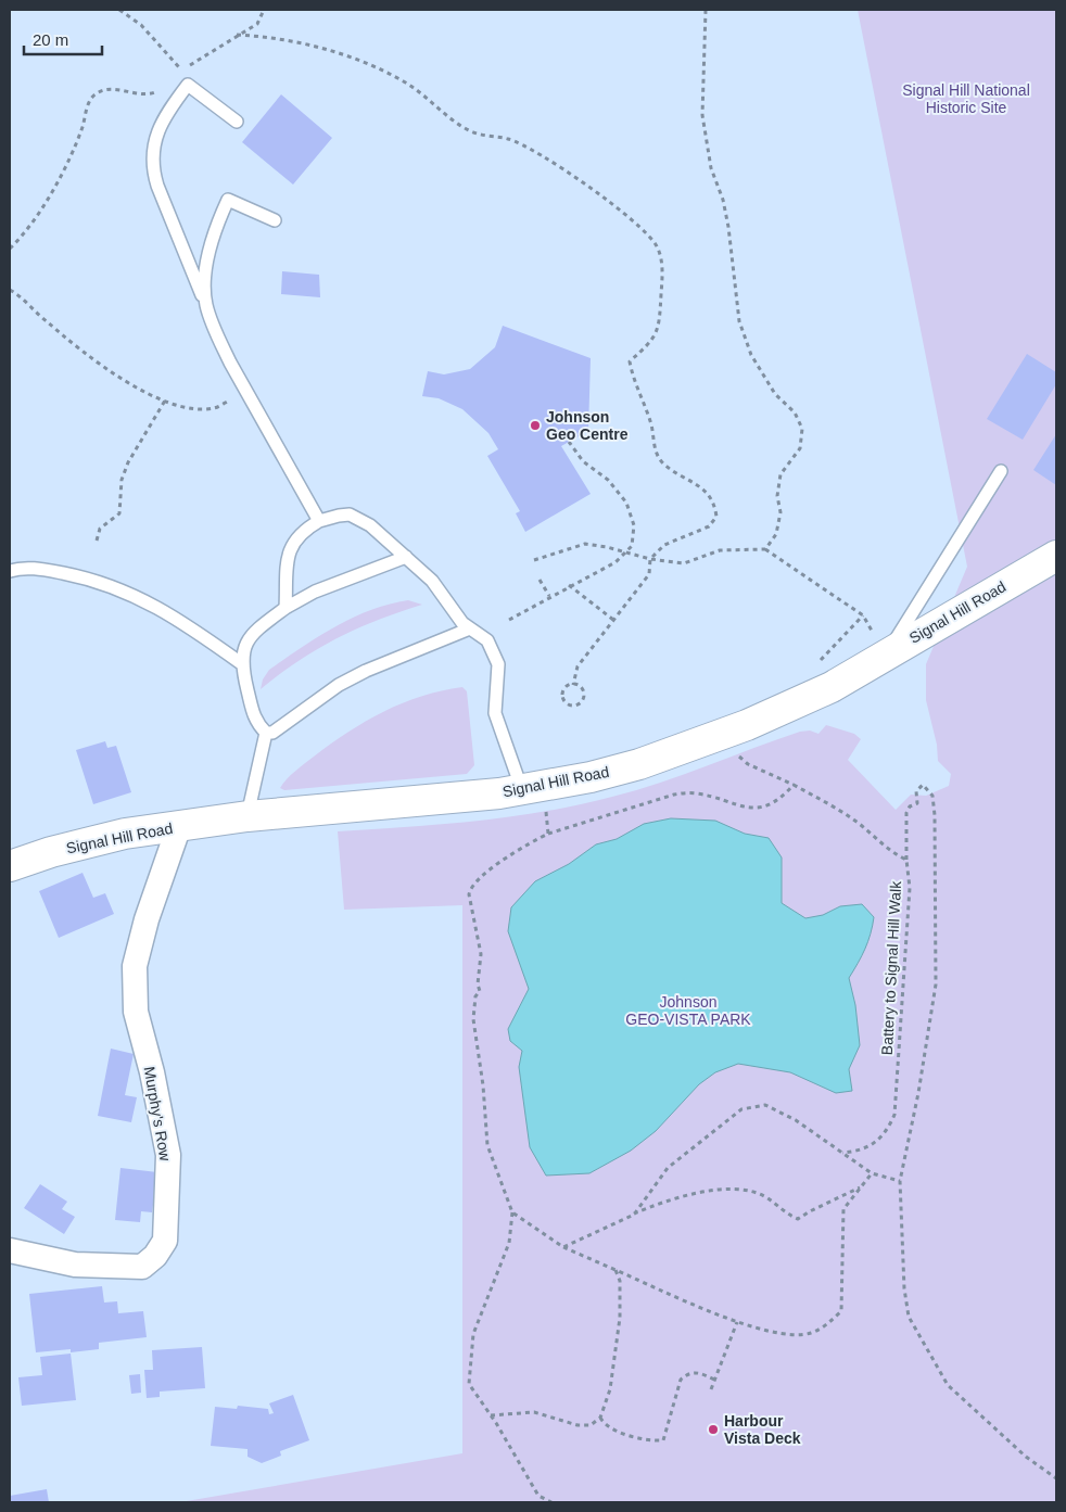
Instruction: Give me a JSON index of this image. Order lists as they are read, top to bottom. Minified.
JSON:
{"streets":{"street":["Signal Hill Road","Murphy's Row"],"path":["Battery to Signal Hill Walk"]},"crossings":[["Signal Hill Road","Murphy's Row"]],"parks":["Signal Hill National Historic Site","Johnson GEO-VISTA PARK"],"places":["Johnson Geo Centre","Harbour Vista Deck"],"scale_bar":"20 m"}
